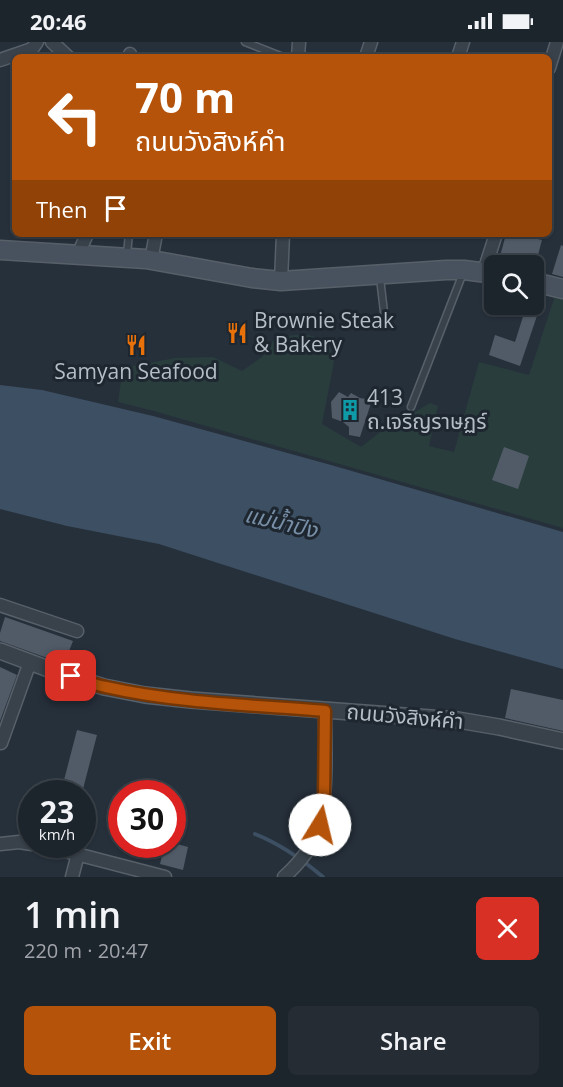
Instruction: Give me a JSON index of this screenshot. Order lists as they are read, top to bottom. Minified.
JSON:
{"streets":{"street":["ถนนวังสิงห์คำ"]},"water":["แม่น้ำปิง"],"places":{"restaurant":["Brownie Steak & Bakery","Samyan Seafood"],"building":["413 ถ.เจริญราษฏร์"]},"page":{"status":"20:46","turn":["70 m","ถนนวังสิงห์คำ"],"then":"Then","speed":"23 km/h","limit":"30","heading":["1 min","220 m · 20:47"],"buttons":["Exit","Share"]}}
